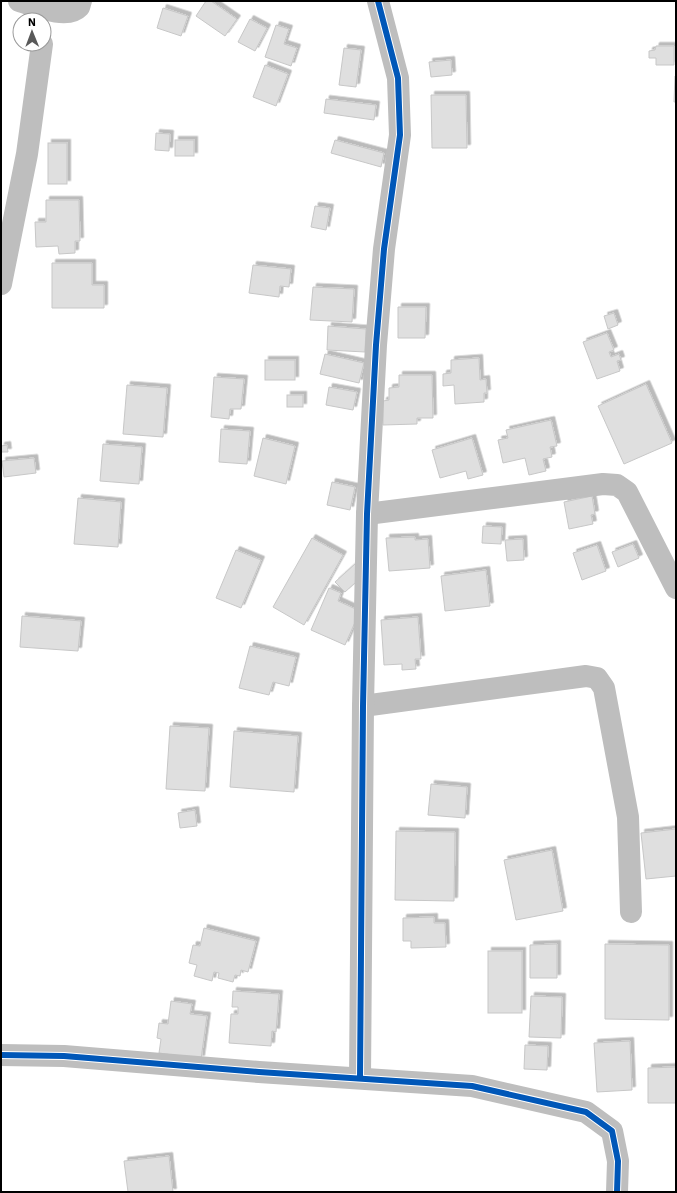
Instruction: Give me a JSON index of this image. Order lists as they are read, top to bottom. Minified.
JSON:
{"north":"top"}
